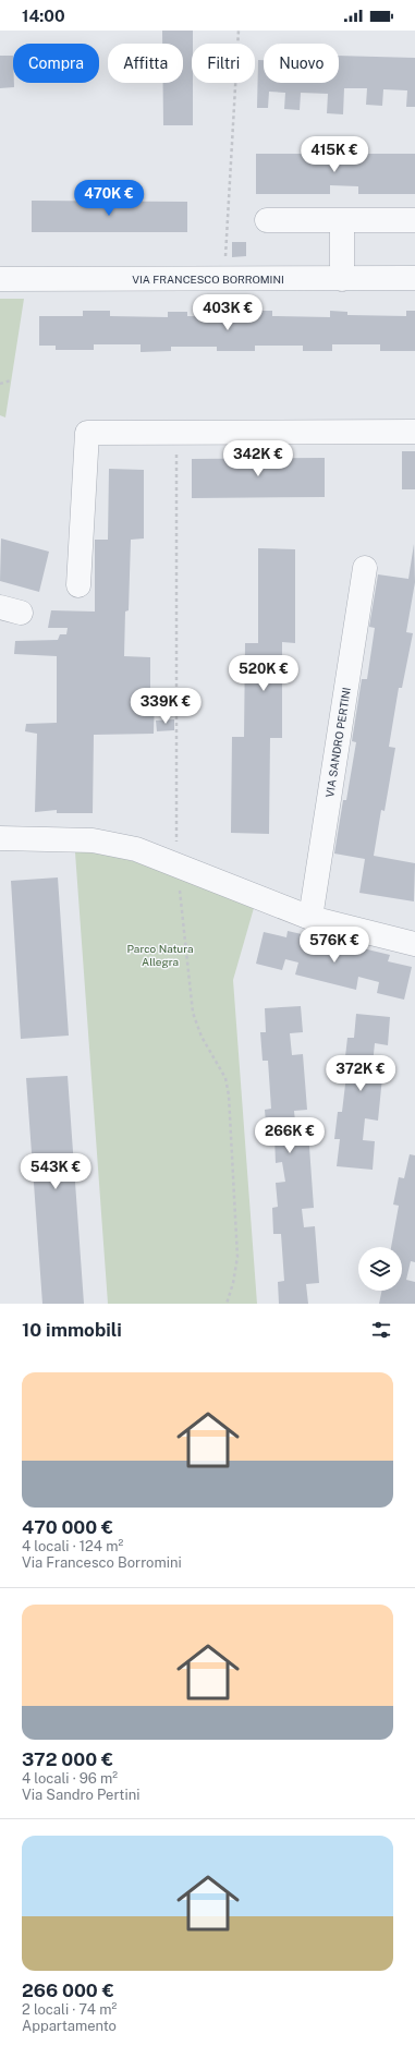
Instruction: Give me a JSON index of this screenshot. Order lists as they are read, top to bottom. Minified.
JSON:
{"streets":{"street":["VIA FRANCESCO BORROMINI","VIA SANDRO PERTINI"]},"parks":["Parco Natura Allegra"],"page":{"status":"14:00","chip":["Compra","Affitta","Filtri","Nuovo"],"price":["415K €","470K €","403K €","342K €","520K €","339K €","576K €","372K €","266K €","543K €"],"heading":"10 immobili","list":[{"name":"470 000 €","note":"4 locali · 124 m² · Via Francesco Borromini"},{"name":"372 000 €","note":"4 locali · 96 m² · Via Sandro Pertini"},{"name":"266 000 €","note":"2 locali · 74 m² · Appartamento"}]}}
